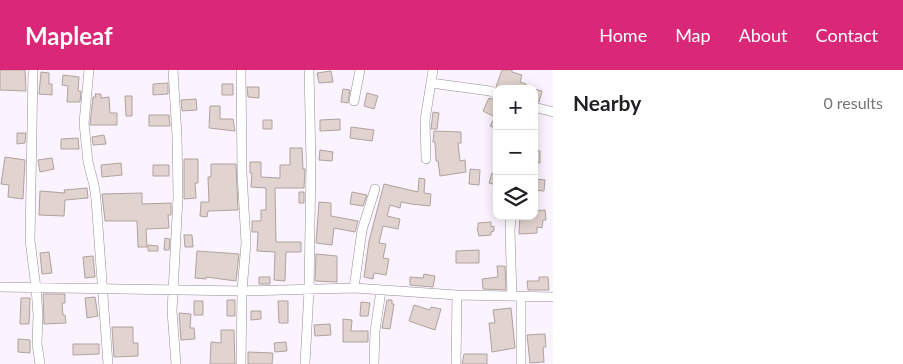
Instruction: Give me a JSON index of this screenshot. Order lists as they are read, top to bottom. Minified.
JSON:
{"page":{"header":"Mapleaf","nav":["Home","Map","About","Contact"],"heading":["Nearby","0 results"],"map_buttons":["+","−"]}}
